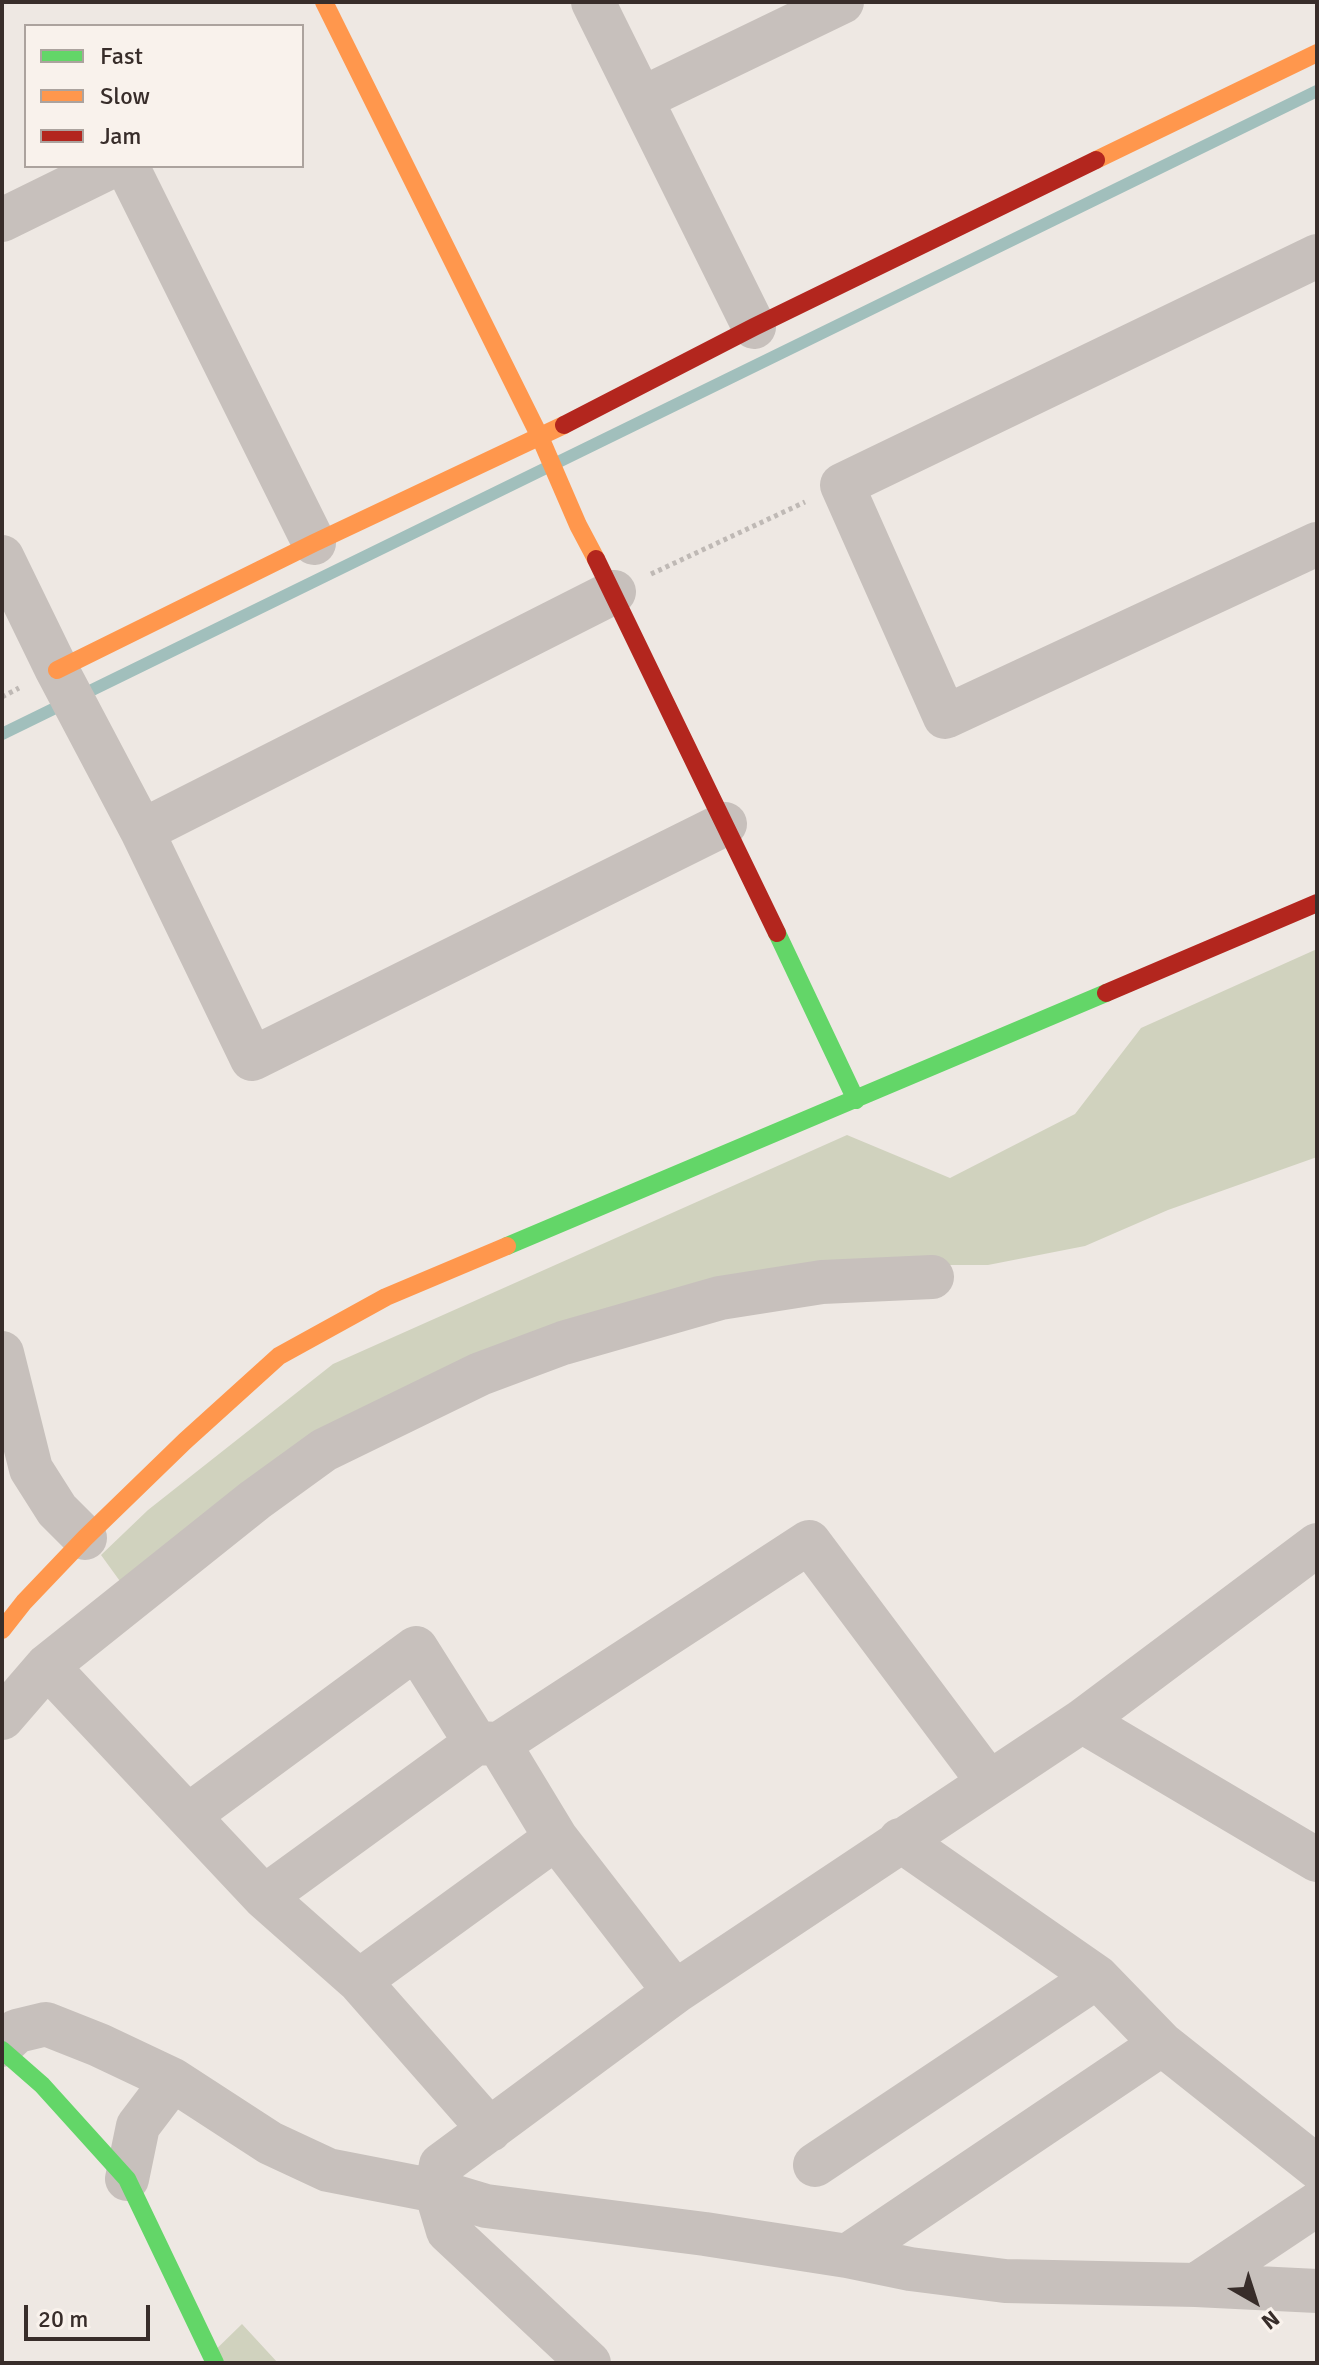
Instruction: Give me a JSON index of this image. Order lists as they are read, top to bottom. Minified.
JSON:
{"legend":["Fast","Slow","Jam"],"scale_bar":"20 m","north":"bottom right"}
